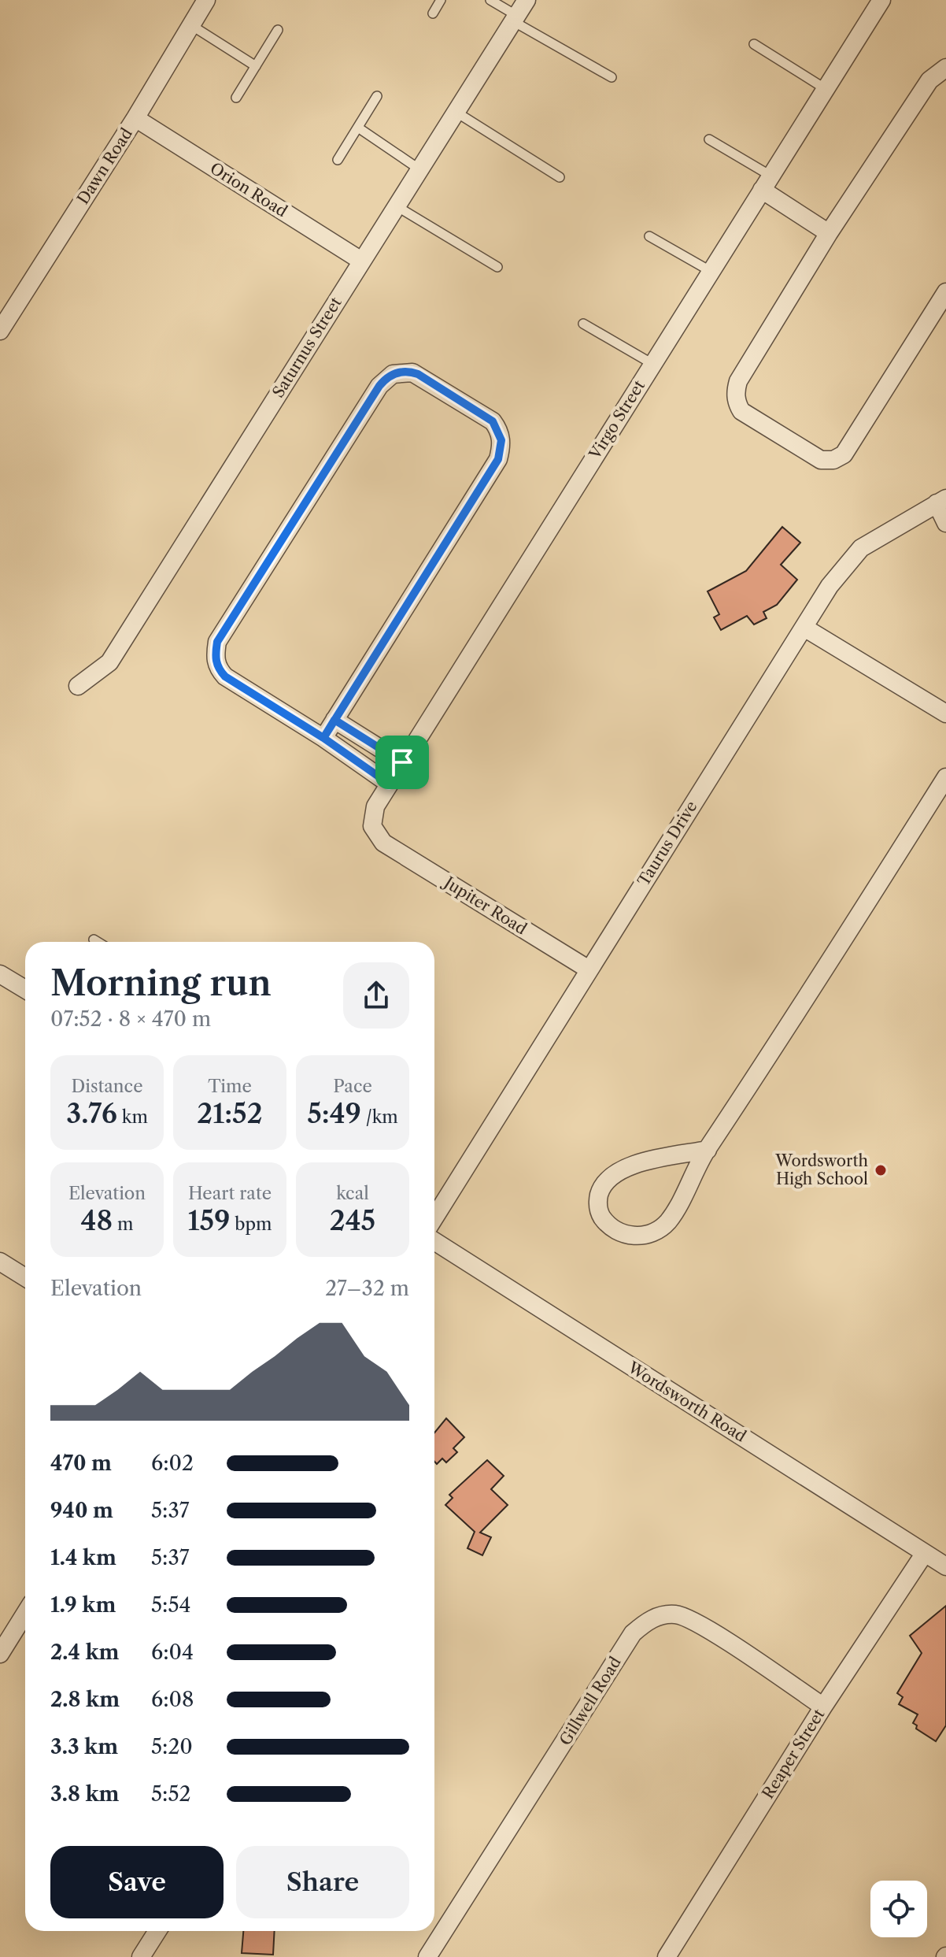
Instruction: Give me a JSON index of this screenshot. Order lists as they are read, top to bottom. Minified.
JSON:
{"streets":{"street":["Dawn Road","Orion Road","Saturnus Street","Virgo Street","Taurus Drive","Jupiter Road","Wordsworth Road","Gillwell Road","Reaper Street"]},"crossings":[["Dawn Road","Orion Road"],["Orion Road","Saturnus Street"],["Virgo Street","Jupiter Road"],["Taurus Drive","Jupiter Road"],["Wordsworth Road","Reaper Street"],["Gillwell Road","Reaper Street"]],"places":["Wordsworth High School"],"page":{"heading":["Morning run","07:52 · 8 × 470 m"],"stats":[["Distance","3.76 km"],["Time","21:52"],["Pace","5:49 /km"],["Elevation","48 m"],["Heart rate","159 bpm"],["kcal","245"]],"chart":["Elevation","27–32 m"],"list":[{"name":"470 m","note":"6:02"},{"name":"940 m","note":"5:37"},{"name":"1.4 km","note":"5:37"},{"name":"1.9 km","note":"5:54"},{"name":"2.4 km","note":"6:04"},{"name":"2.8 km","note":"6:08"},{"name":"3.3 km","note":"5:20"},{"name":"3.8 km","note":"5:52"}],"buttons":["Save","Share"]}}
